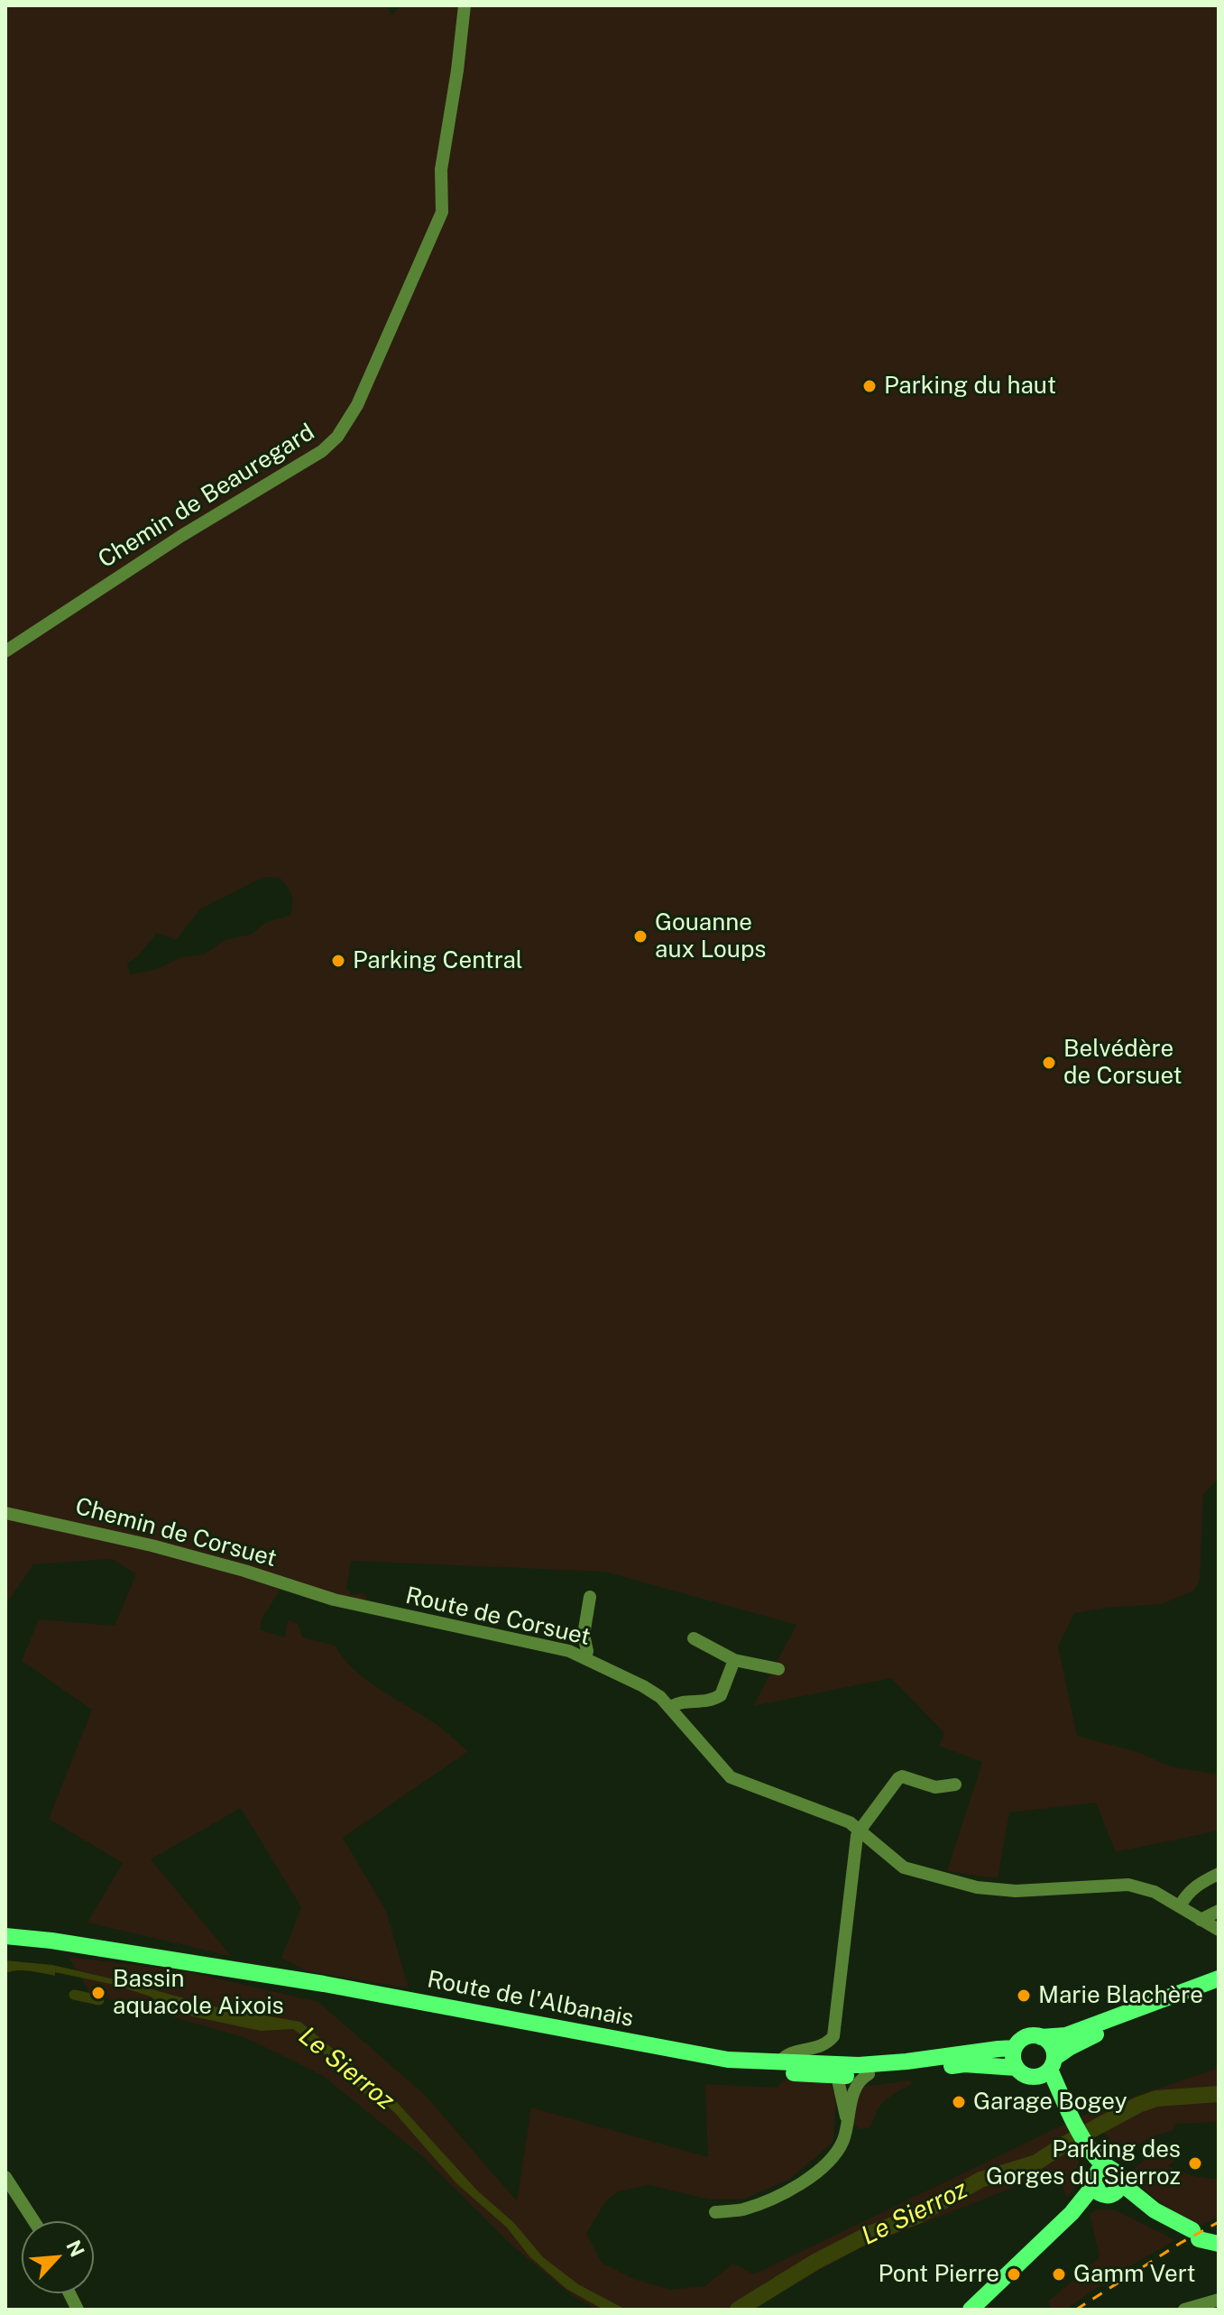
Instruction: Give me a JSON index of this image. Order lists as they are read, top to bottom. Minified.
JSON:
{"streets":{"main road":["Route de l'Albanais"],"street":["Chemin de Beauregard","Chemin de Corsuet","Route de Corsuet"]},"crossings":[["Chemin de Corsuet","Route de Corsuet"]],"water":["Le Sierroz"],"places":["Parking du haut","Gouanne aux Loups","Parking Central","Belvédère de Corsuet","Bassin aquacole Aixois","Marie Blachère","Garage Bogey","Parking des Gorges du Sierroz","Pont Pierre","Gamm Vert"],"north":"top right"}
